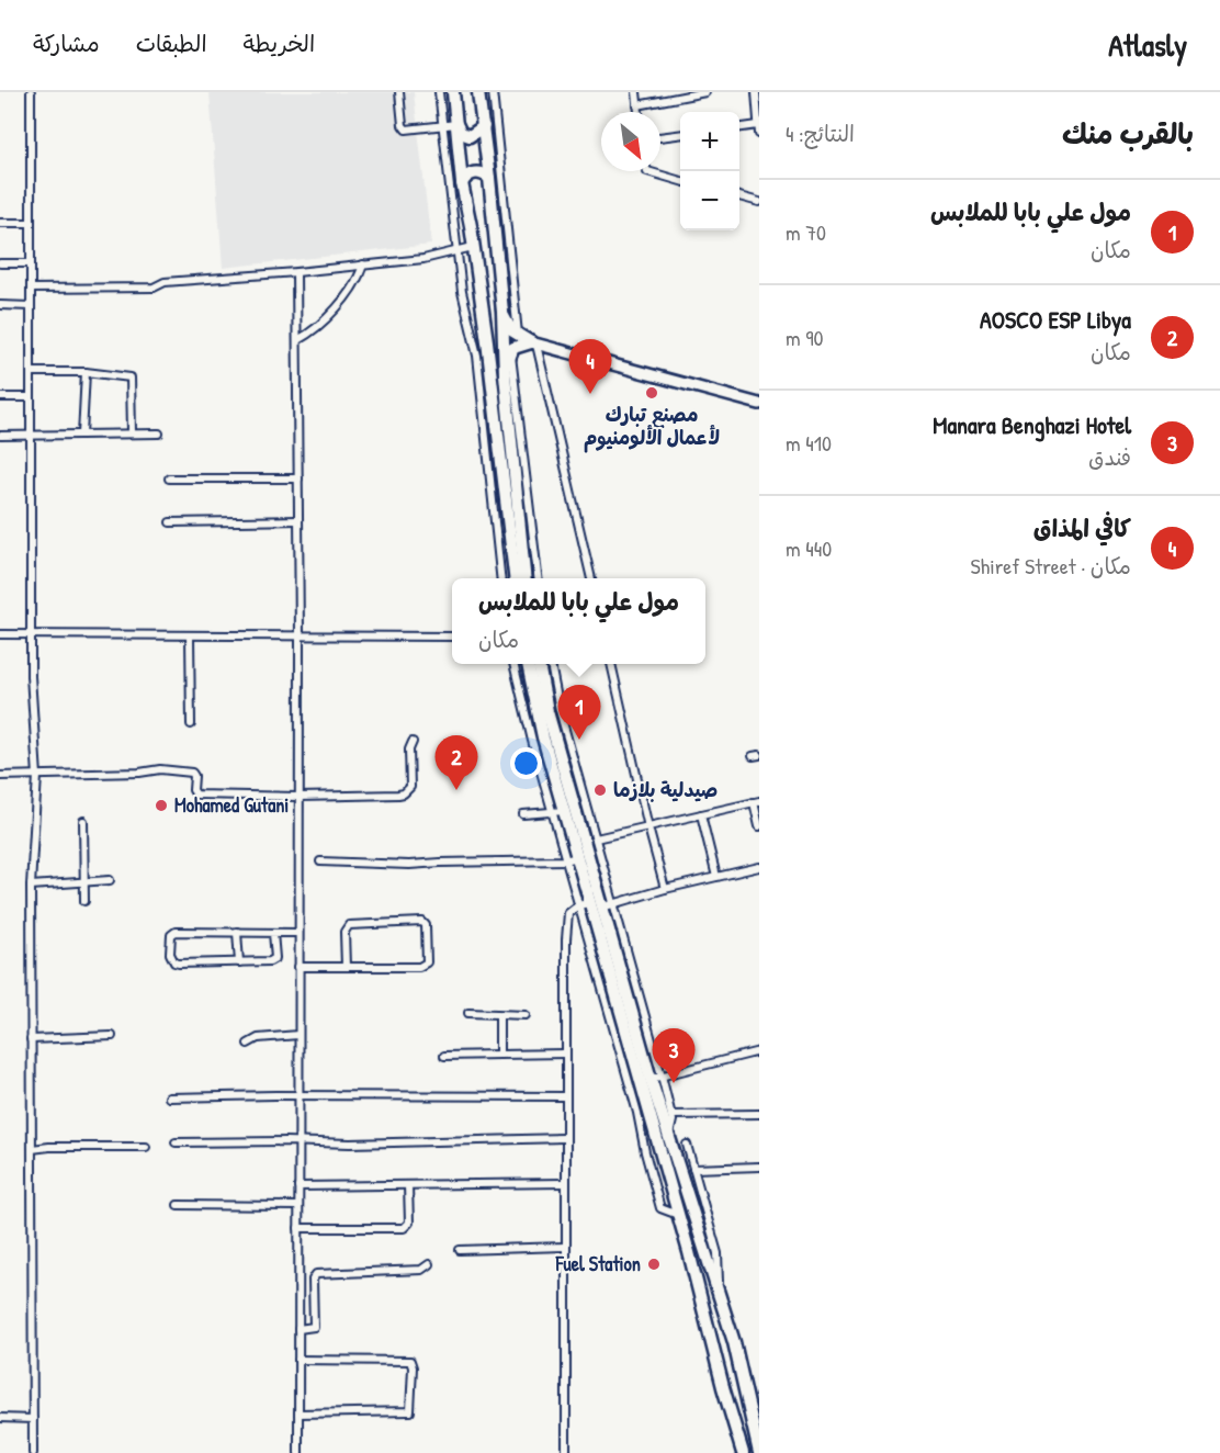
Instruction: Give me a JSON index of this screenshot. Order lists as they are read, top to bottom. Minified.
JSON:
{"places":["مصنع تبارك لأعمال الألومنيوم","صيدلية بلازما","Mohamed Gutani","Fuel Station"],"north":"bottom right","page":{"header":"Atlasly","nav":["الخريطة","الطبقات","مشاركة"],"heading":["بالقرب منك","النتائج: 4"],"map_buttons":["+","−"],"list":[{"mark":"1","name":"مول علي بابا للملابس","note":"مكان","value":"70 m"},{"mark":"2","name":"AOSCO ESP Libya","note":"مكان","value":"90 m"},{"mark":"3","name":"Manara Benghazi Hotel","note":"فندق","value":"410 m"},{"mark":"4","name":"كافي المذاق","note":"مكان · Shiref Street","value":"440 m"}],"pins":["4","1","2","3"],"popup":["مول علي بابا للملابس","مكان"]}}
